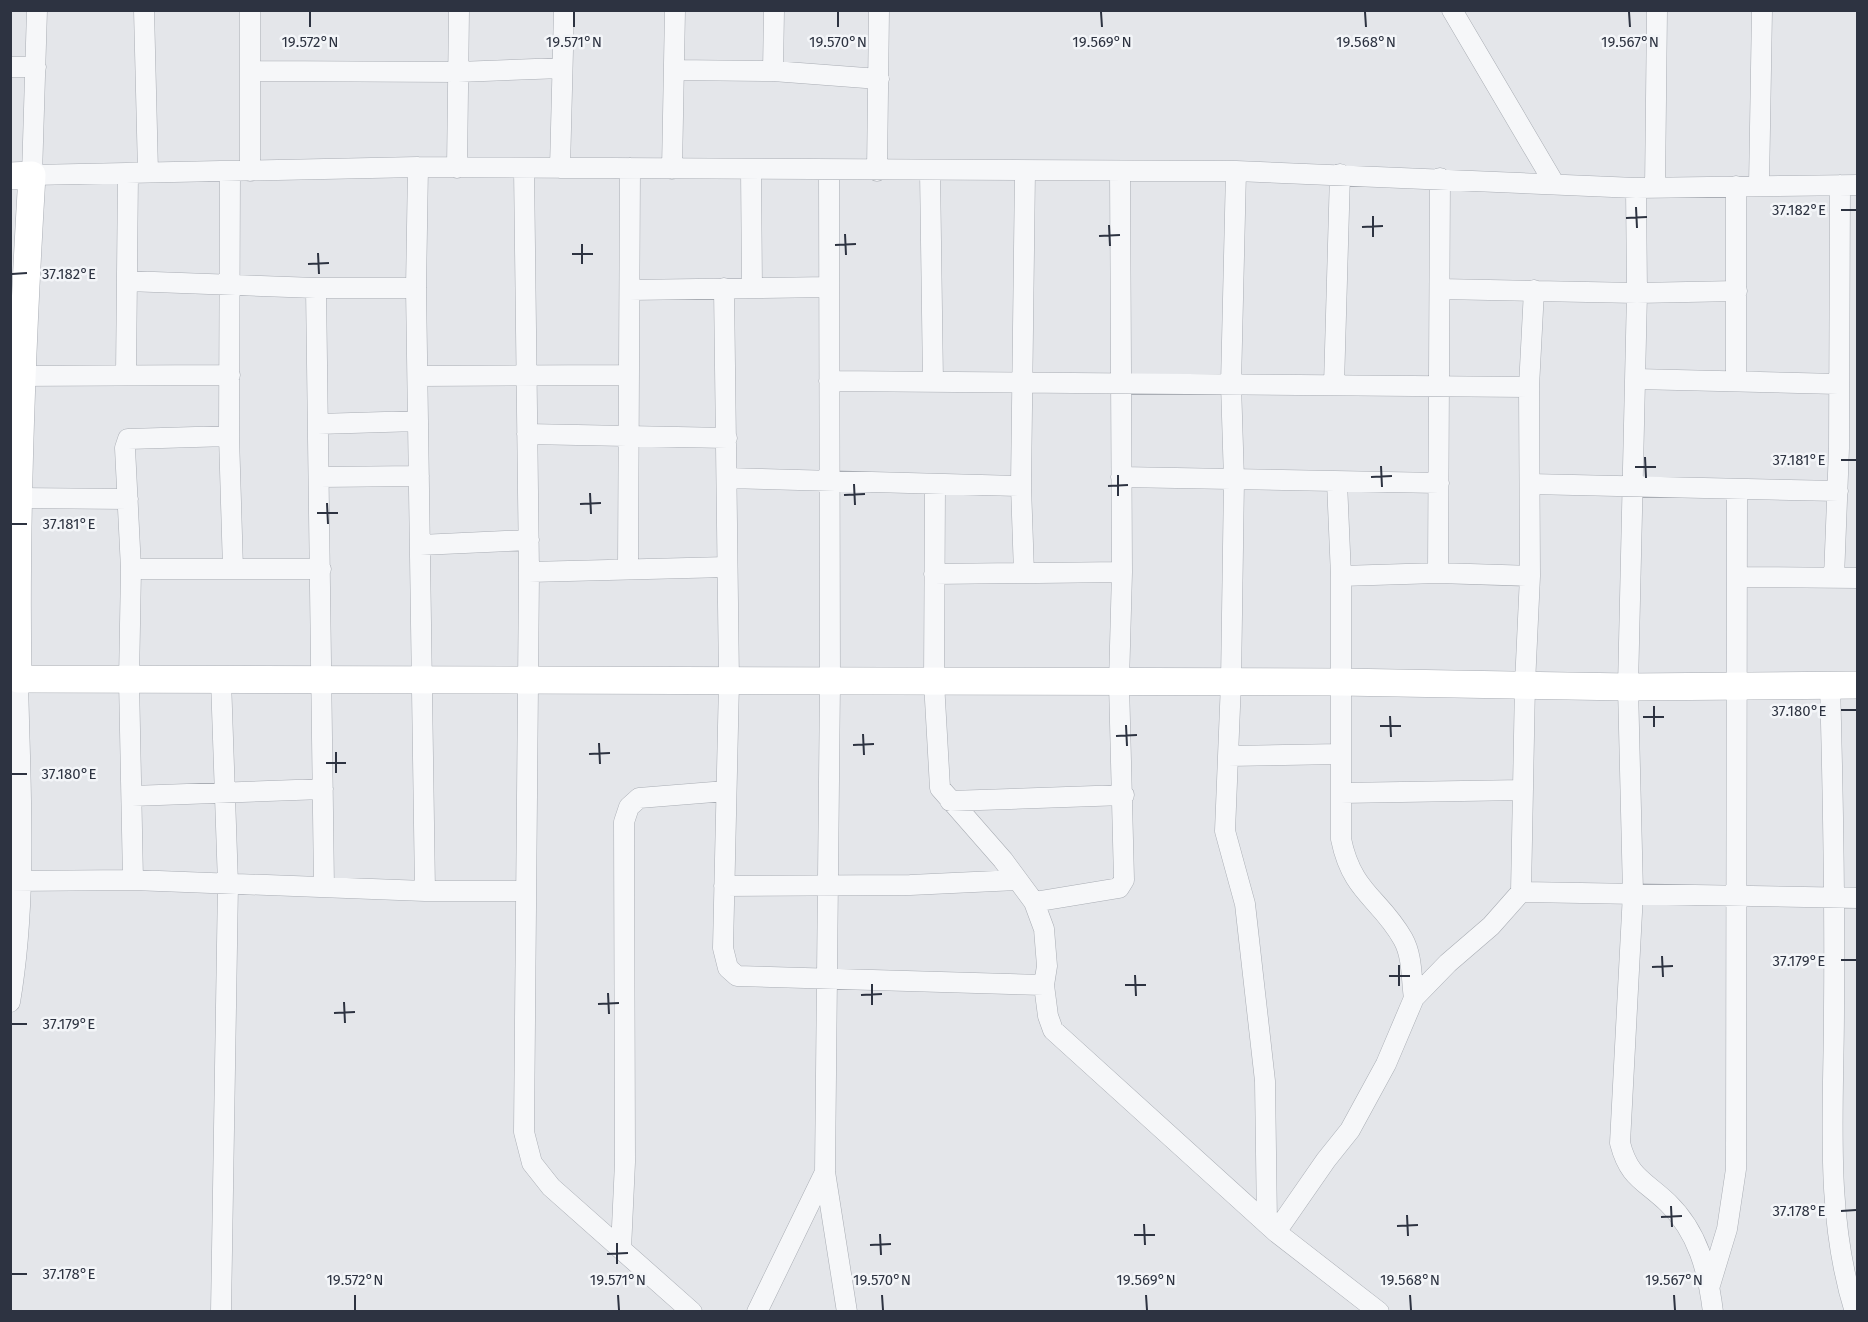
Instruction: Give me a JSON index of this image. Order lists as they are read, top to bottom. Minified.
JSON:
{"coordinates":["19.572°N","19.571°N","19.570°N","19.569°N","19.568°N","19.567°N","37.182°E","37.181°E","37.180°E","37.179°E","37.178°E"]}
